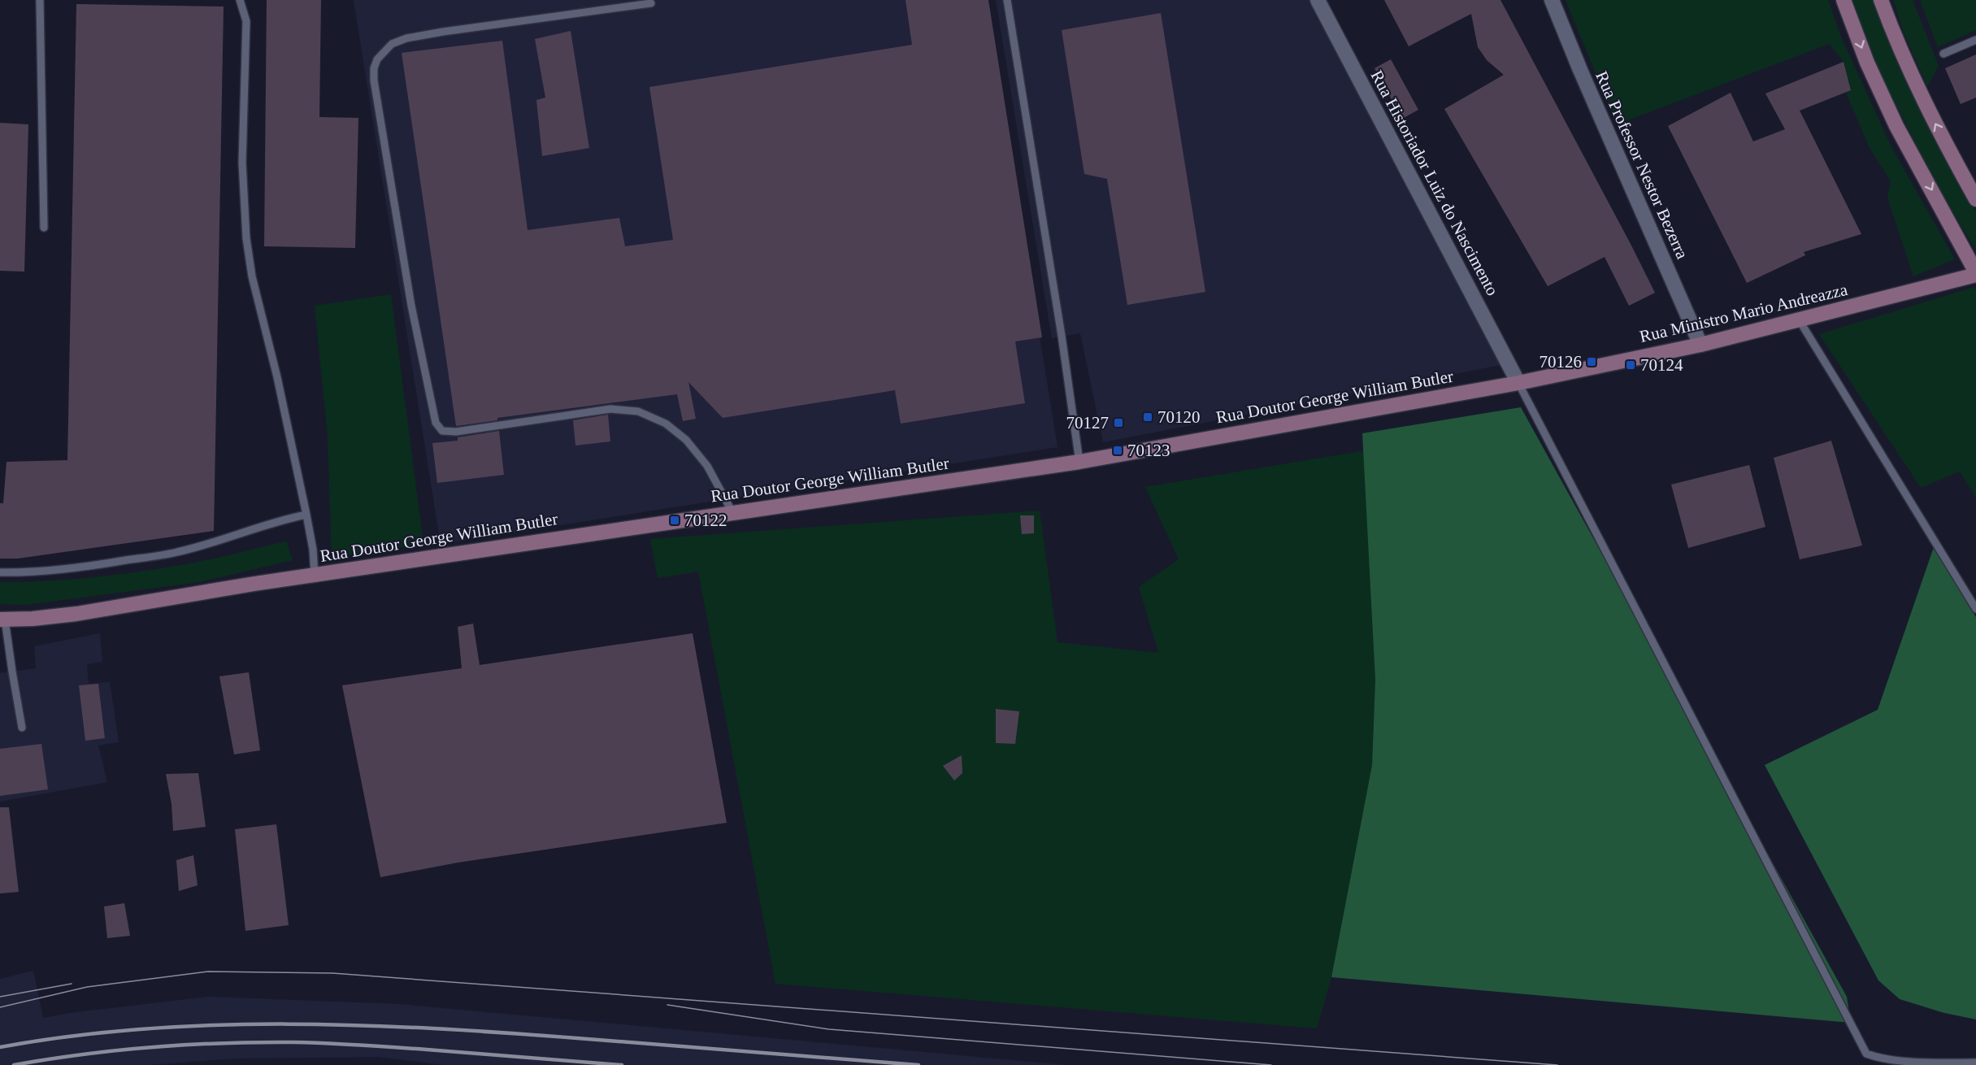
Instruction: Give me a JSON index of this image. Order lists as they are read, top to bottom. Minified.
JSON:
{"streets":{"street":["Rua Professor Nestor Bezerra","Rua Historiador Luiz do Nascimento","Rua Ministro Mario Andreazza","Rua Doutor George William Butler"]},"crossings":[["Rua Professor Nestor Bezerra","Rua Ministro Mario Andreazza"],["Rua Historiador Luiz do Nascimento","Rua Ministro Mario Andreazza"],["Rua Historiador Luiz do Nascimento","Rua Doutor George William Butler"],["Rua Ministro Mario Andreazza","Rua Doutor George William Butler"]],"places":{"transit":["70126","70124","70120","70127","70123","70122"]}}
